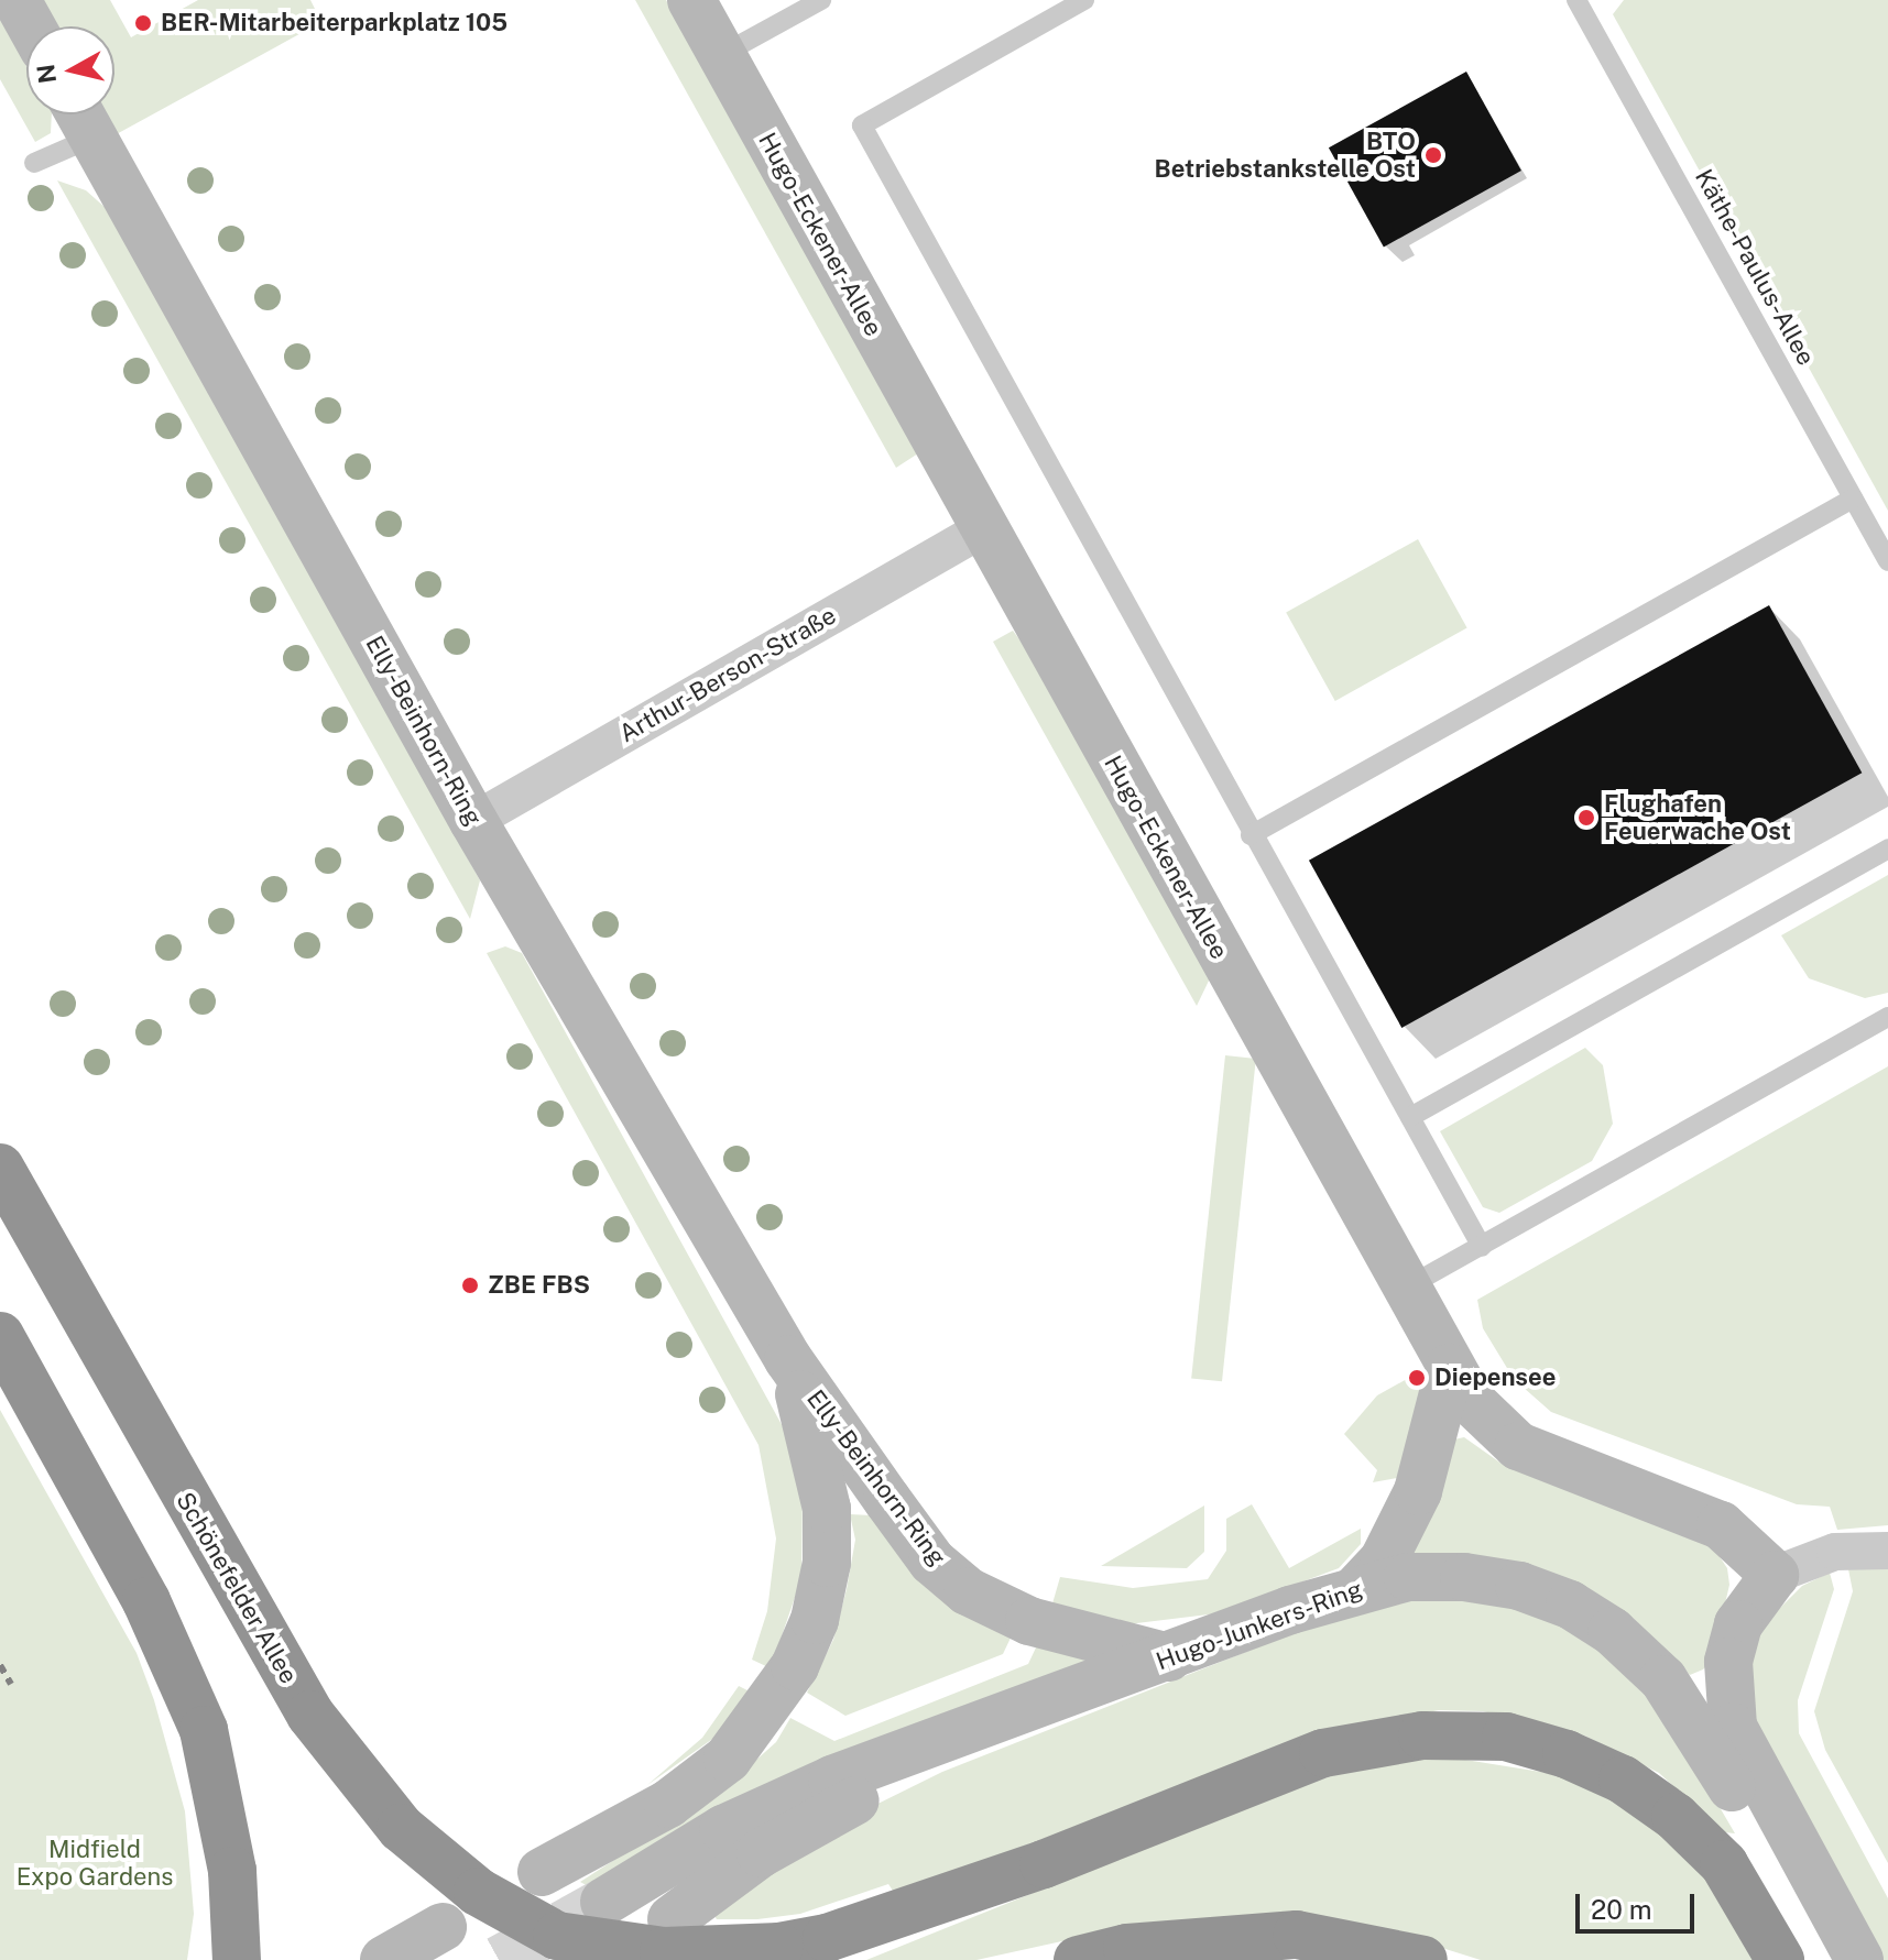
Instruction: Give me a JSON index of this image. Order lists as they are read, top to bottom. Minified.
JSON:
{"streets":{"highway":["Schönefelder Allee"],"street":["Hugo-Eckener-Allee","Arthur-Berson-Straße","Elly-Beinhorn-Ring","Hugo-Junkers-Ring"],"lane":["Käthe-Paulus-Allee"]},"crossings":[["Hugo-Eckener-Allee","Arthur-Berson-Straße"],["Arthur-Berson-Straße","Elly-Beinhorn-Ring"],["Elly-Beinhorn-Ring","Hugo-Junkers-Ring"]],"parks":["Midfield Expo Gardens"],"places":["BER-Mitarbeiterparkplatz 105","BTO Betriebstankstelle Ost","Flughafen Feuerwache Ost","ZBE FBS","Diepensee"],"scale_bar":"20 m","north":"left"}
